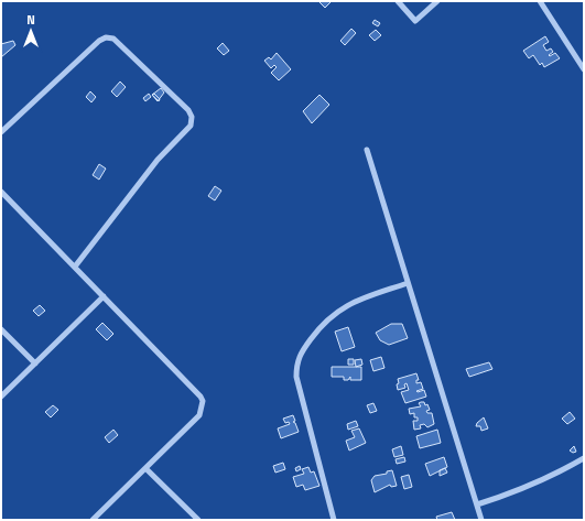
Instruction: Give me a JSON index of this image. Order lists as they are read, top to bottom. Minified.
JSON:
{"north":"top"}
